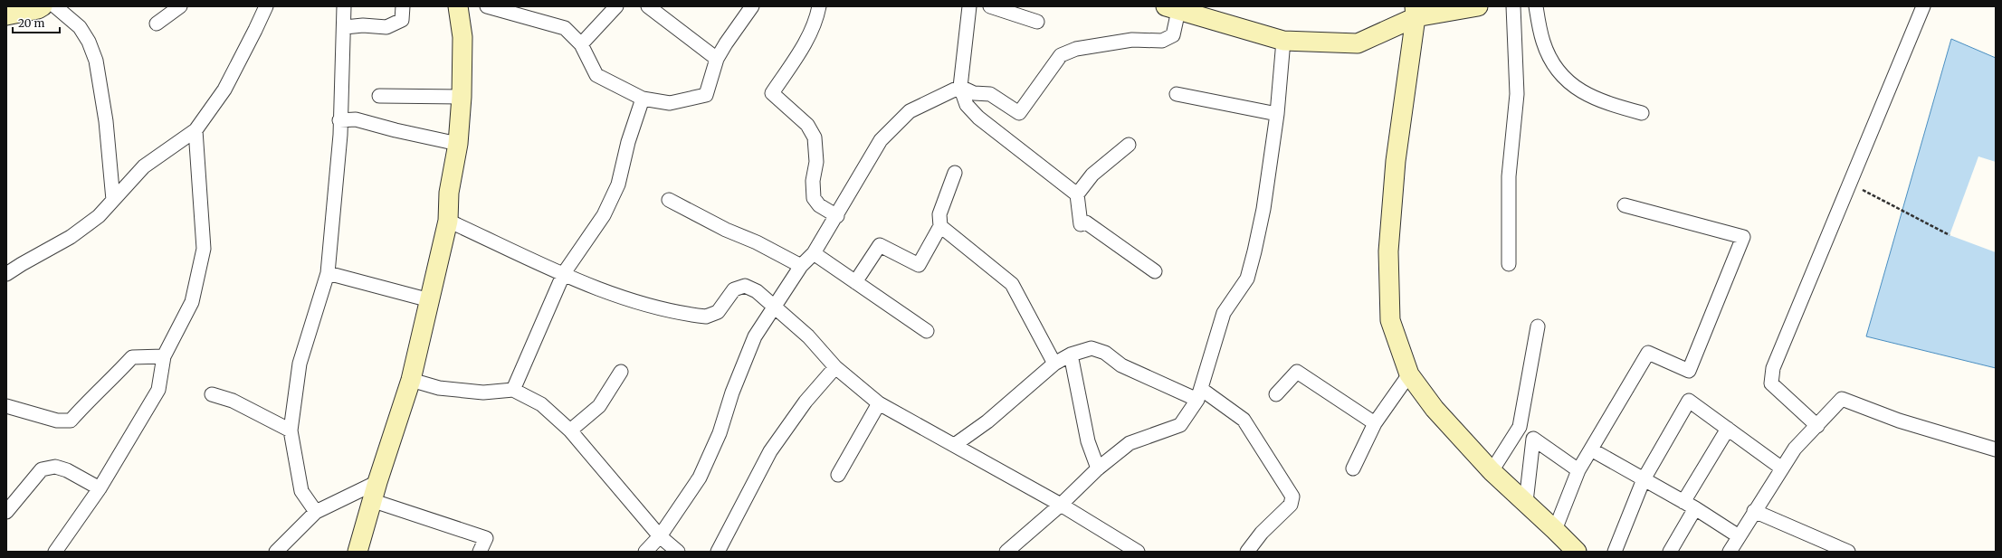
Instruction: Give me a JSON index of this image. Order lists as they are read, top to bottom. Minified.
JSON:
{"scale_bar":"20 m"}
